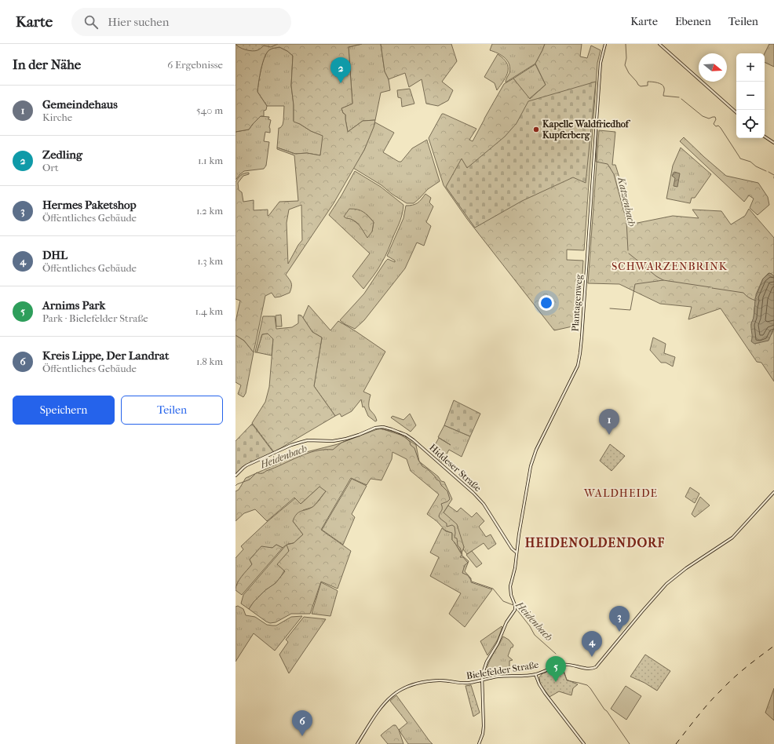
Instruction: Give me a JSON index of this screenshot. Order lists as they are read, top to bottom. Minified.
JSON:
{"streets":{"main road":["Plantagenweg","Hiddeser Straße","Bielefelder Straße"]},"crossings":[["Plantagenweg","Hiddeser Straße"]],"districts":["SCHWARZENBRINK","WALDHEIDE","HEIDENOLDENDORF"],"water":["Katzenbach","Heidenbach"],"places":["Kapelle Waldfriedhof Kupferberg"],"north":"right","page":{"header":"Karte","search":"Hier suchen","nav":["Karte","Ebenen","Teilen"],"heading":["In der Nähe","6 Ergebnisse"],"map_buttons":["+","−"],"pins":["2","1","3","4","5","6"],"list":[{"mark":"1","name":"Gemeindehaus","note":"Kirche","value":"540 m"},{"mark":"2","name":"Zedling","note":"Ort","value":"1.1 km"},{"mark":"3","name":"Hermes Paketshop","note":"Öffentliches Gebäude","value":"1.2 km"},{"mark":"4","name":"DHL","note":"Öffentliches Gebäude","value":"1.3 km"},{"mark":"5","name":"Arnims Park","note":"Park · Bielefelder Straße","value":"1.4 km"},{"mark":"6","name":"Kreis Lippe, Der Landrat","note":"Öffentliches Gebäude","value":"1.8 km"}],"buttons":["Speichern","Teilen"]}}
